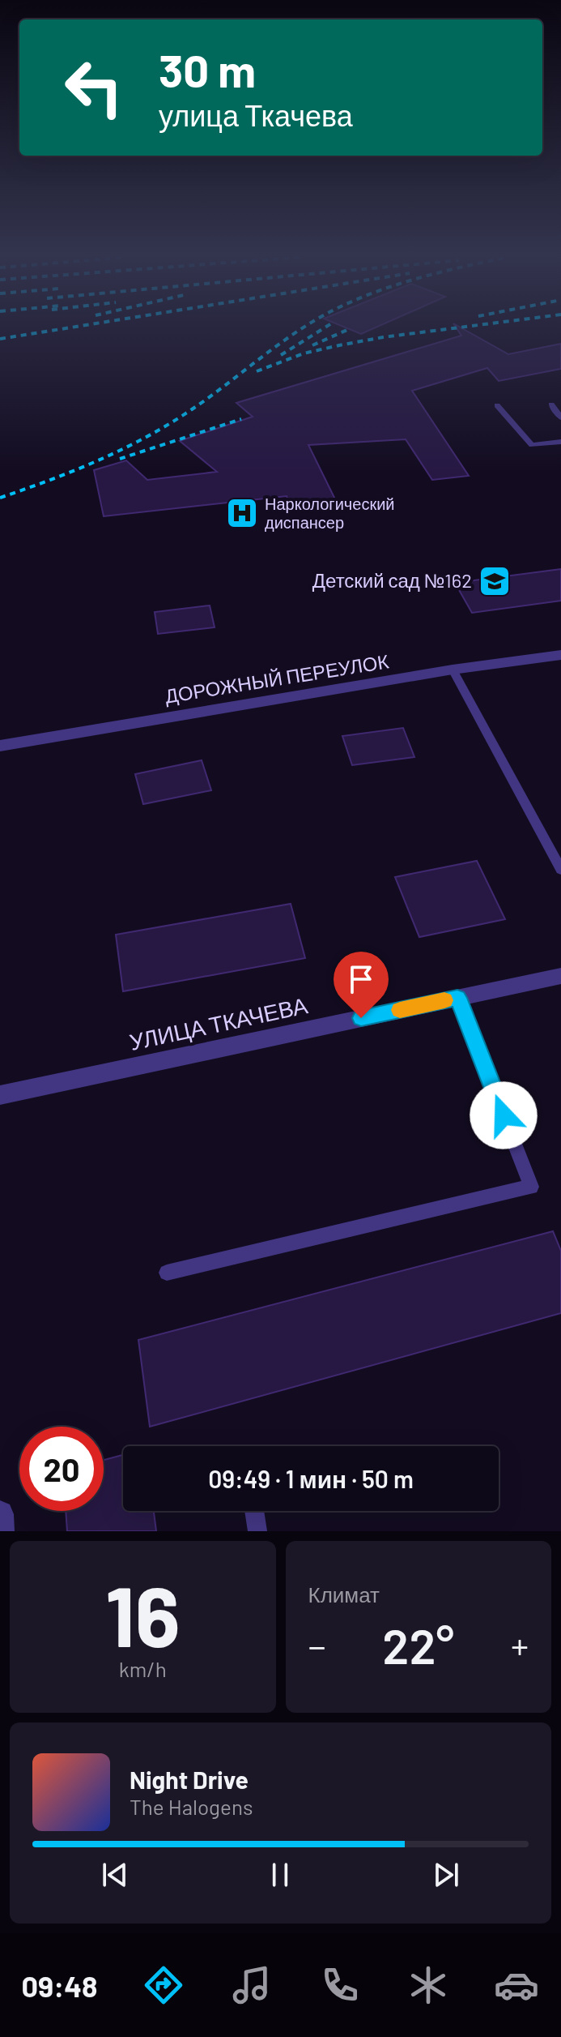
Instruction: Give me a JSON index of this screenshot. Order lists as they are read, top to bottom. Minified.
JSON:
{"streets":{"street":["ДОРОЖНЫЙ ПЕРЕУЛОК","УЛИЦА ТКАЧЕВА"]},"places":{"hospital":["Наркологический диспансер"],"school or university":["Детский сад №162"]},"page":{"turn":["30 m","улица Ткачева"],"limit":"20","trip":"09:49 · 1 мин · 50 m","tile":[["16","km/h"],"Климат"],"heat":["−","22°","+"],"song":["Night Drive","The Halogens"],"tabs":"09:48"}}
